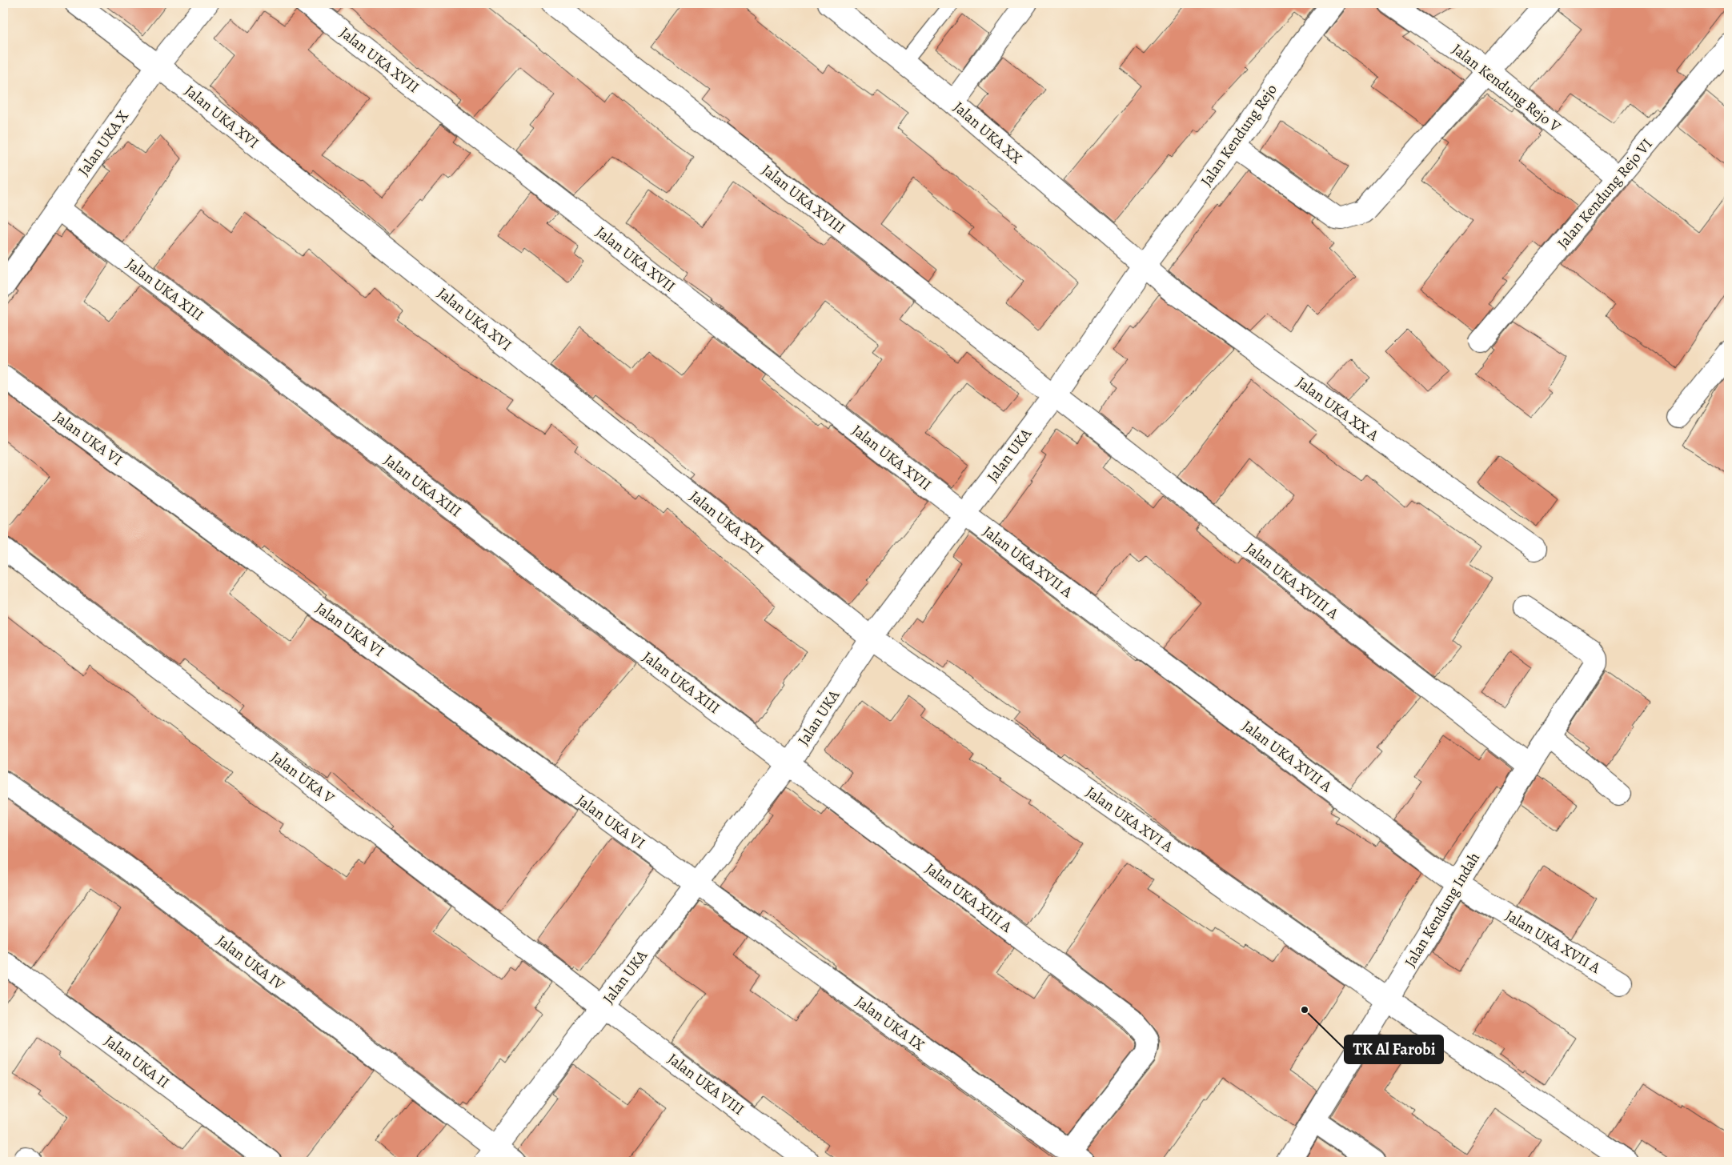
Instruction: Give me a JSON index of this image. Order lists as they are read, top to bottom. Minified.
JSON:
{"streets":{"street":["Jalan UKA XVII","Jalan Kendung Rejo V","Jalan UKA XVI","Jalan UKA XX","Jalan Kendung Rejo","Jalan UKA X","Jalan Kendung Rejo VI","Jalan UKA XVIII","Jalan UKA XIII","Jalan UKA XX A","Jalan UKA VI","Jalan UKA","Jalan UKA XVII A","Jalan UKA XVIII A","Jalan UKA V","Jalan UKA XVI A","Jalan UKA XIII A","Jalan Kendung Indah","Jalan UKA IV","Jalan UKA IX","Jalan UKA II","Jalan UKA VIII"]},"crossings":[["Jalan UKA XVII","Jalan UKA"],["Jalan UKA XVII","Jalan UKA XVII A"],["Jalan Kendung Rejo V","Jalan Kendung Rejo VI"],["Jalan UKA XVI","Jalan UKA X"],["Jalan UKA XVI","Jalan UKA"],["Jalan UKA XVI","Jalan UKA XVI A"],["Jalan UKA XX","Jalan Kendung Rejo"],["Jalan UKA XX","Jalan UKA XX A"],["Jalan UKA XX","Jalan UKA"],["Jalan Kendung Rejo","Jalan UKA XX A"],["Jalan Kendung Rejo","Jalan UKA"],["Jalan UKA X","Jalan UKA XIII"],["Jalan UKA XVIII","Jalan UKA"],["Jalan UKA XVIII","Jalan UKA XVIII A"],["Jalan UKA XIII","Jalan UKA"],["Jalan UKA XIII","Jalan UKA XIII A"],["Jalan UKA XX A","Jalan UKA"],["Jalan UKA VI","Jalan UKA"],["Jalan UKA VI","Jalan UKA IX"],["Jalan UKA","Jalan UKA XVII A"],["Jalan UKA","Jalan UKA XVIII A"],["Jalan UKA","Jalan UKA V"],["Jalan UKA","Jalan UKA XVI A"],["Jalan UKA","Jalan UKA XIII A"],["Jalan UKA","Jalan UKA IV"],["Jalan UKA","Jalan UKA IX"],["Jalan UKA","Jalan UKA VIII"],["Jalan UKA XVII A","Jalan Kendung Indah"],["Jalan UKA XVIII A","Jalan Kendung Indah"],["Jalan UKA V","Jalan UKA VIII"],["Jalan UKA XVI A","Jalan Kendung Indah"],["Jalan UKA XIII A","Jalan UKA IX"]],"places":["TK Al Farobi"]}
